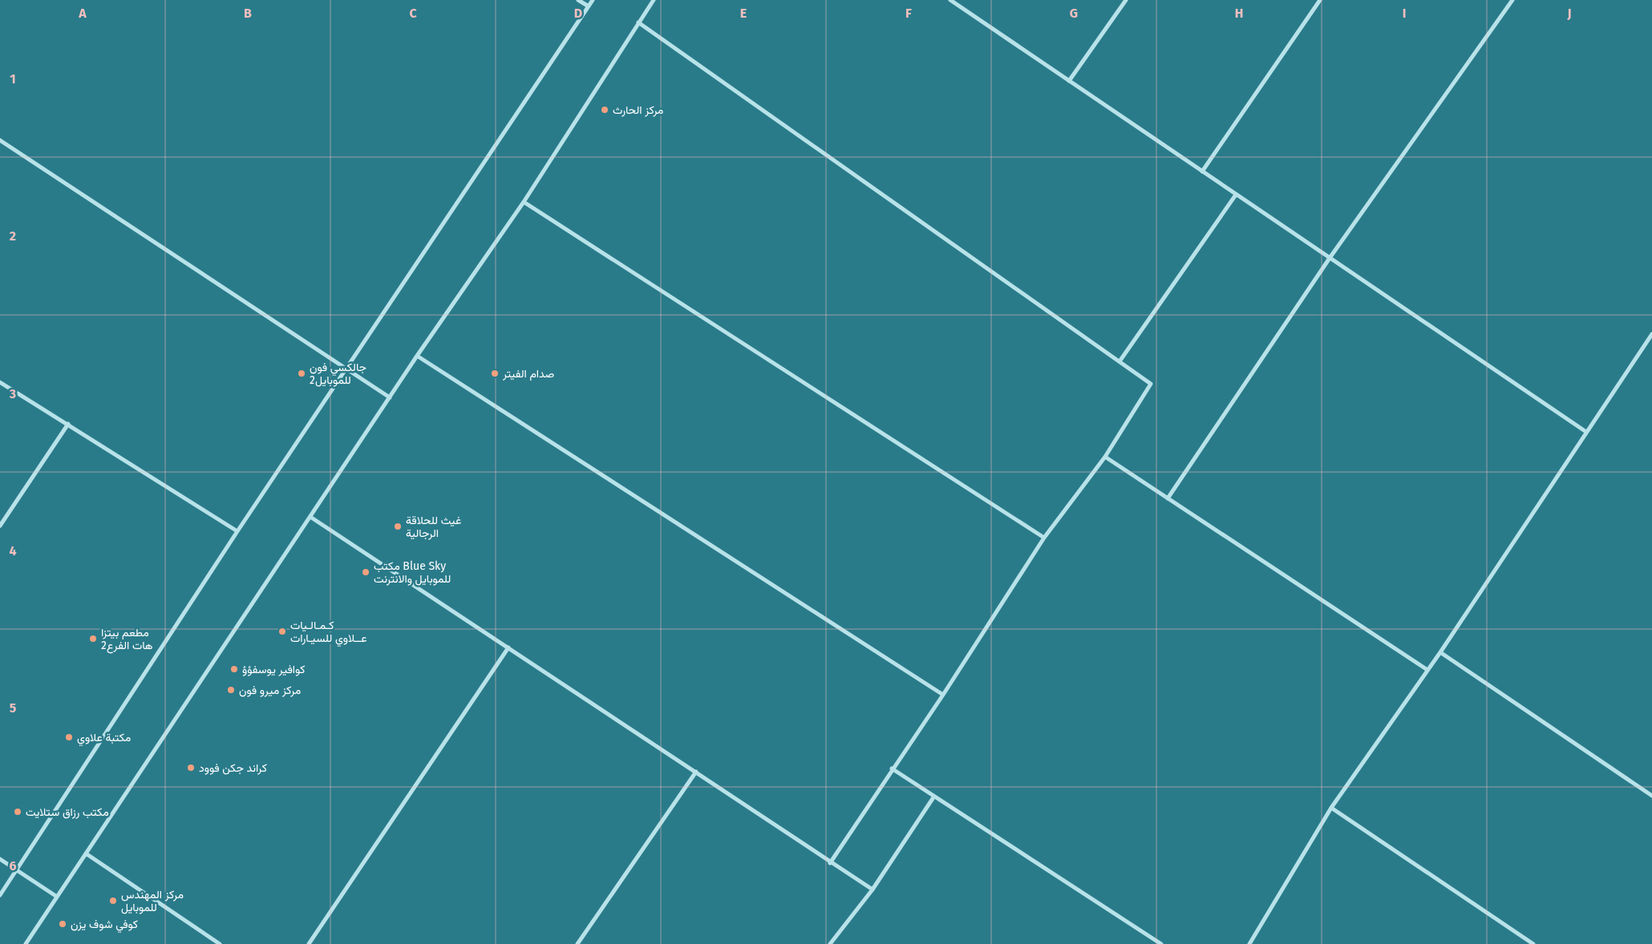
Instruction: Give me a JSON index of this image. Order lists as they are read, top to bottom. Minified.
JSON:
{"places":["مركز الحارث","جالكسي فون 2للموبايل","صدام الفيتر","غيث للحلاقة الرجالية","مكتب Blue Sky للموبايل والانترنت","كـمـالـيات عــلاوي للسيـارات","مطعم بيتزا هات الفرع2","كوافير يوسفؤؤ","مركز ميرو فون","مكتبة علاوي","كراند جكن فوود","مكتب رزاق ستلايت","مركز المهندس للموبايل","كوفي شوف يزن"],"grid":{"columns":["A","B","C","D","E","F","G","H","I","J"],"rows":["1","2","3","4","5","6"]}}
